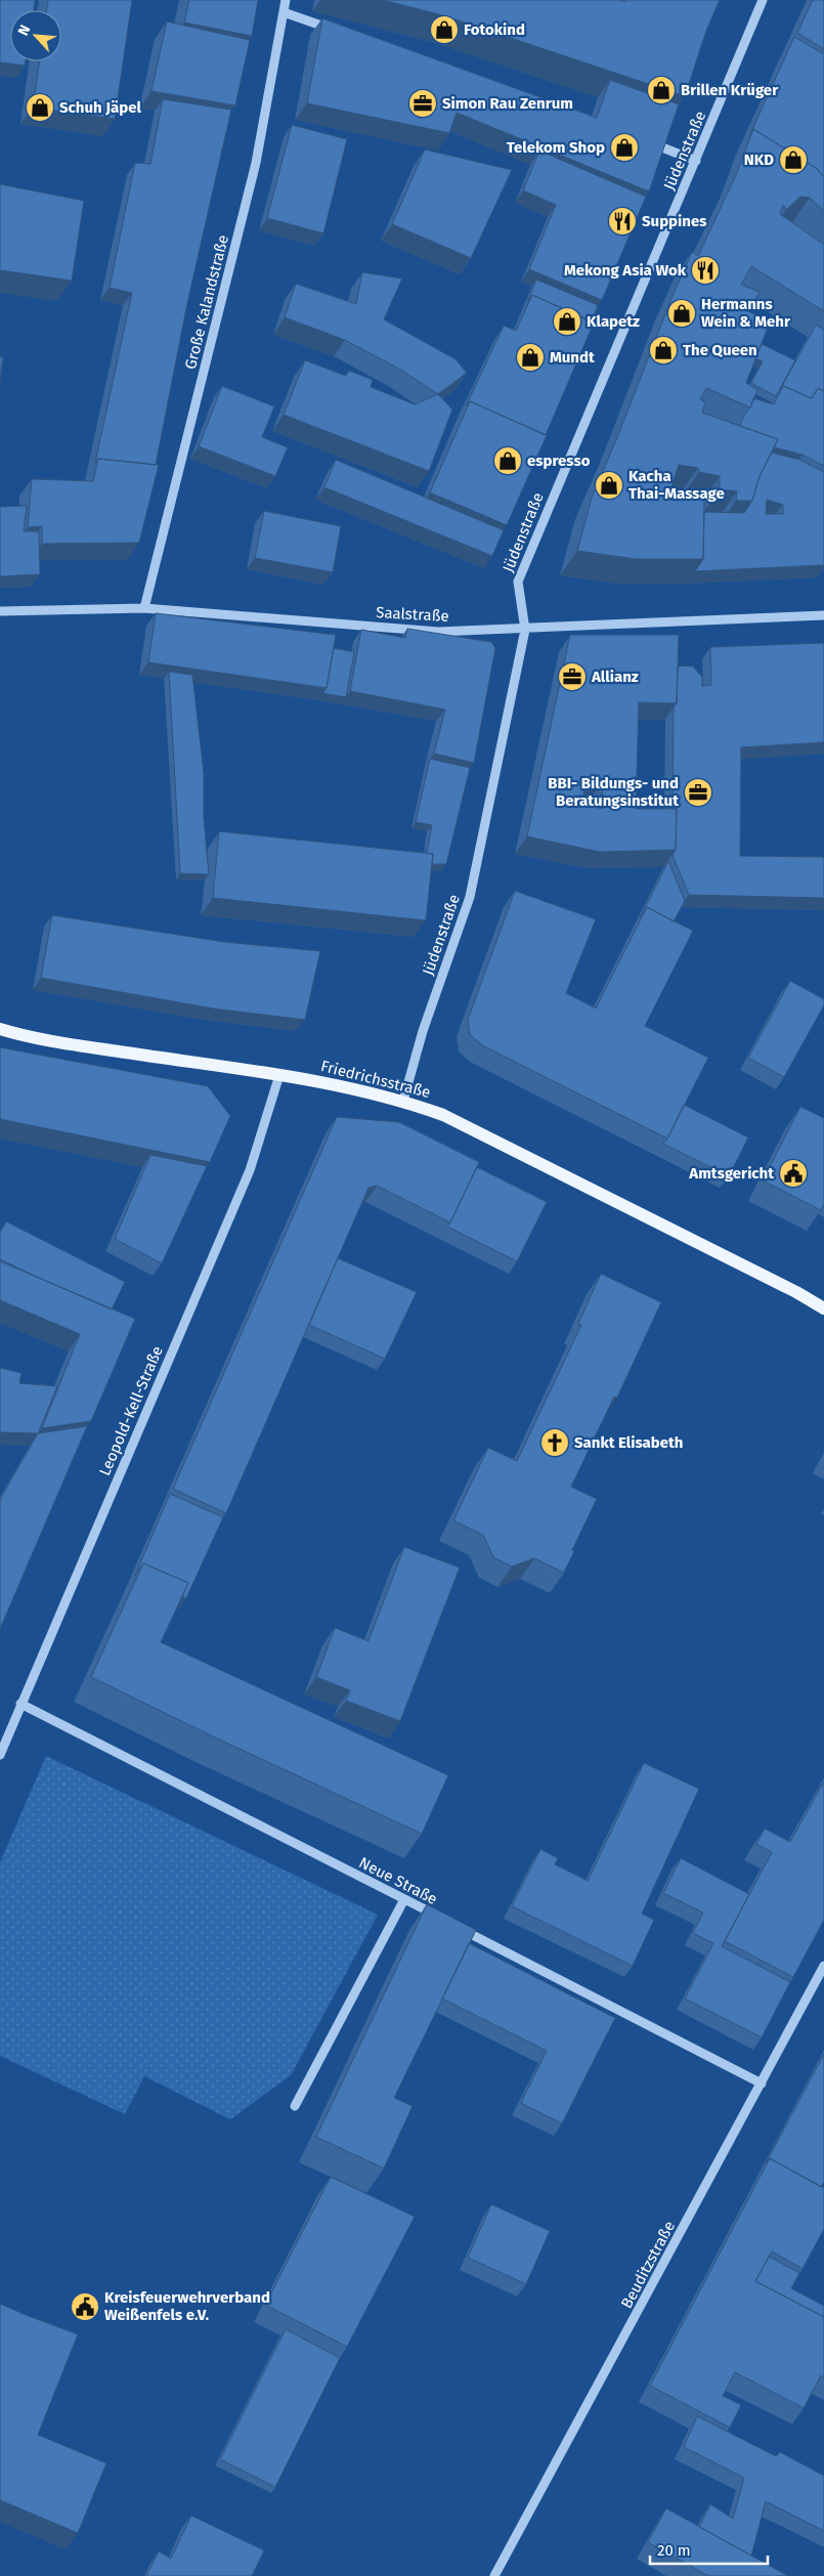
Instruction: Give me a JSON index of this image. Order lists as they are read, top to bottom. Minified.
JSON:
{"streets":{"main road":["Friedrichsstraße"],"street":["Jüdenstraße","Große Kalandstraße","Saalstraße","Leopold-Kell-Straße","Neue Straße","Beuditzstraße"]},"crossings":[["Jüdenstraße","Saalstraße"],["Jüdenstraße","Friedrichsstraße"],["Große Kalandstraße","Saalstraße"],["Friedrichsstraße","Leopold-Kell-Straße"],["Leopold-Kell-Straße","Neue Straße"]],"places":{"shop":["Fotokind","Brillen Krüger","Schuh Jäpel","Telekom Shop","NKD","Hermanns Wein & Mehr","Klapetz","The Queen","Mundt","espresso","Kacha Thai-Massage"],"office":["Simon Rau Zenrum","Allianz","BBI- Bildungs- und Beratungsinstitut"],"restaurant":["Suppines","Mekong Asia Wok"],"public building":["Amtsgericht","Kreisfeuerwehrverband Weißenfels e.V."],"church":["Sankt Elisabeth"]},"scale_bar":"20 m","north":"top left"}
